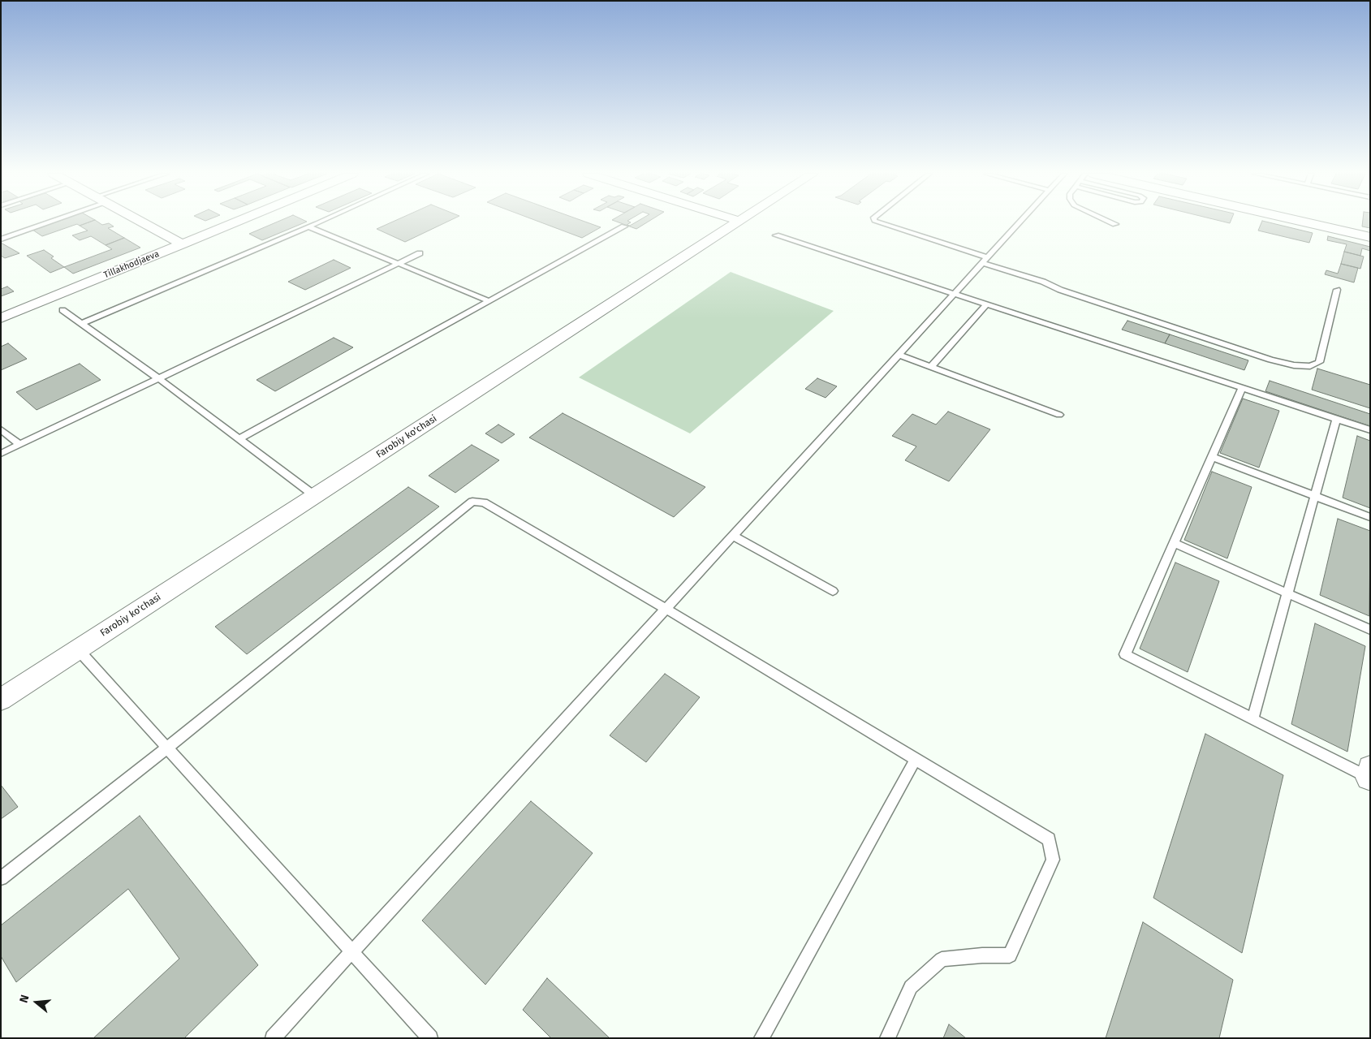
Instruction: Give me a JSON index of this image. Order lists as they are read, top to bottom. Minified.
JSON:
{"streets":{"street":["Tillakhodjaeva","Farobiy ko'chasi"]},"north":"left"}
